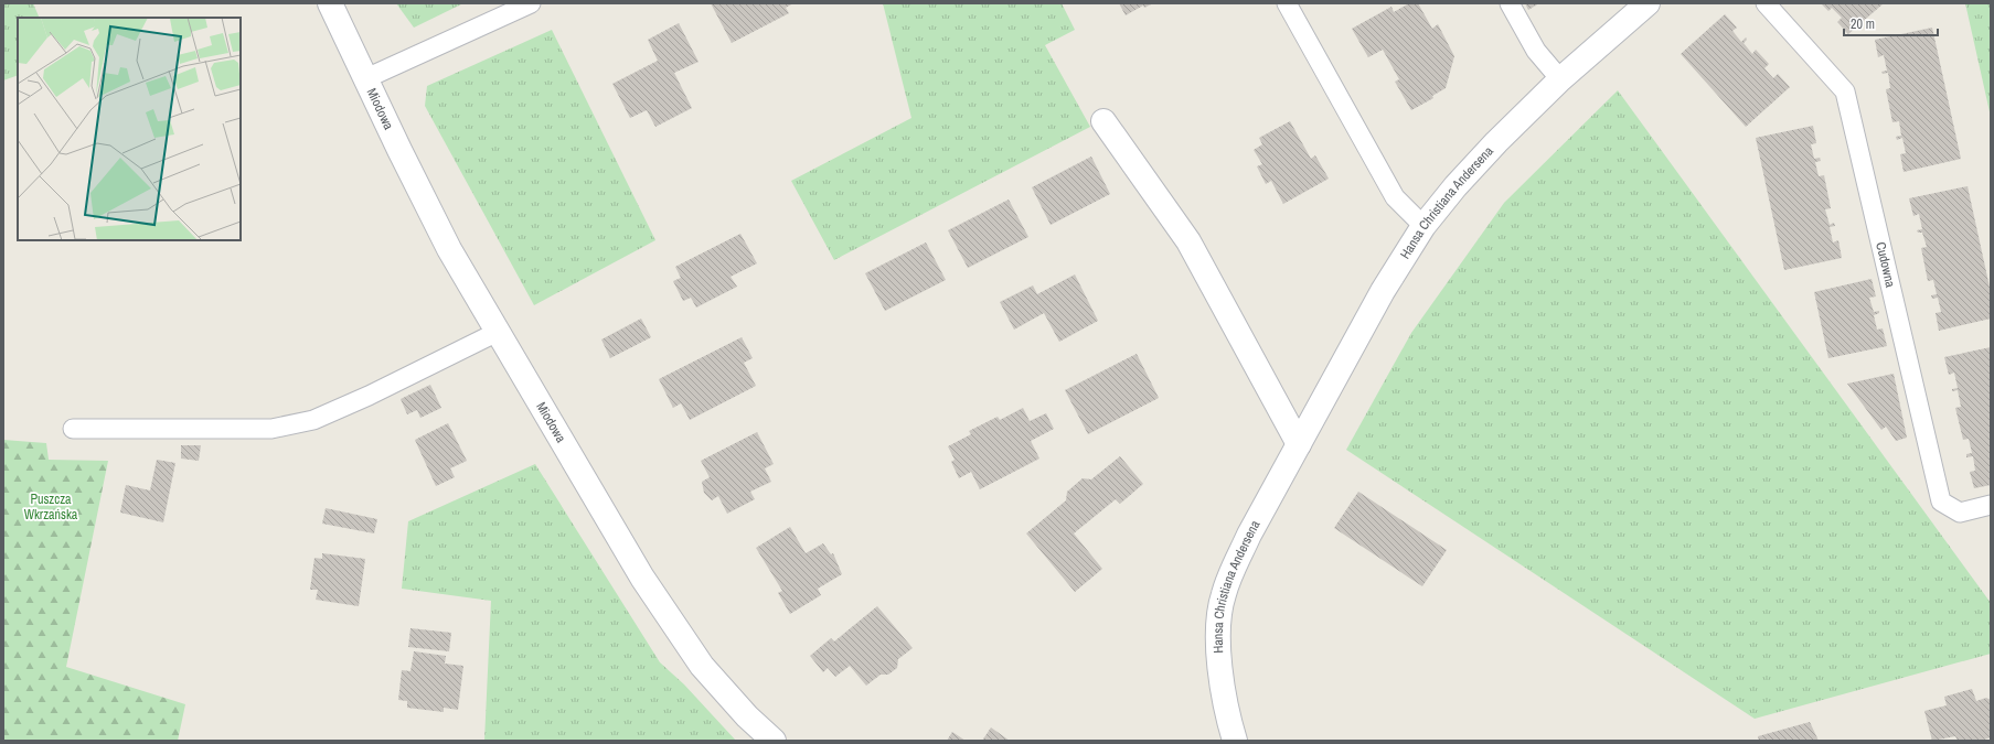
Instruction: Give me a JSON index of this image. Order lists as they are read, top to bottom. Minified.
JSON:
{"streets":{"street":["Miodowa","Hansa Christiana Andersena"],"lane":["Cudowna"]},"parks":["Puszcza Wkrzańska"],"scale_bar":"20 m"}
